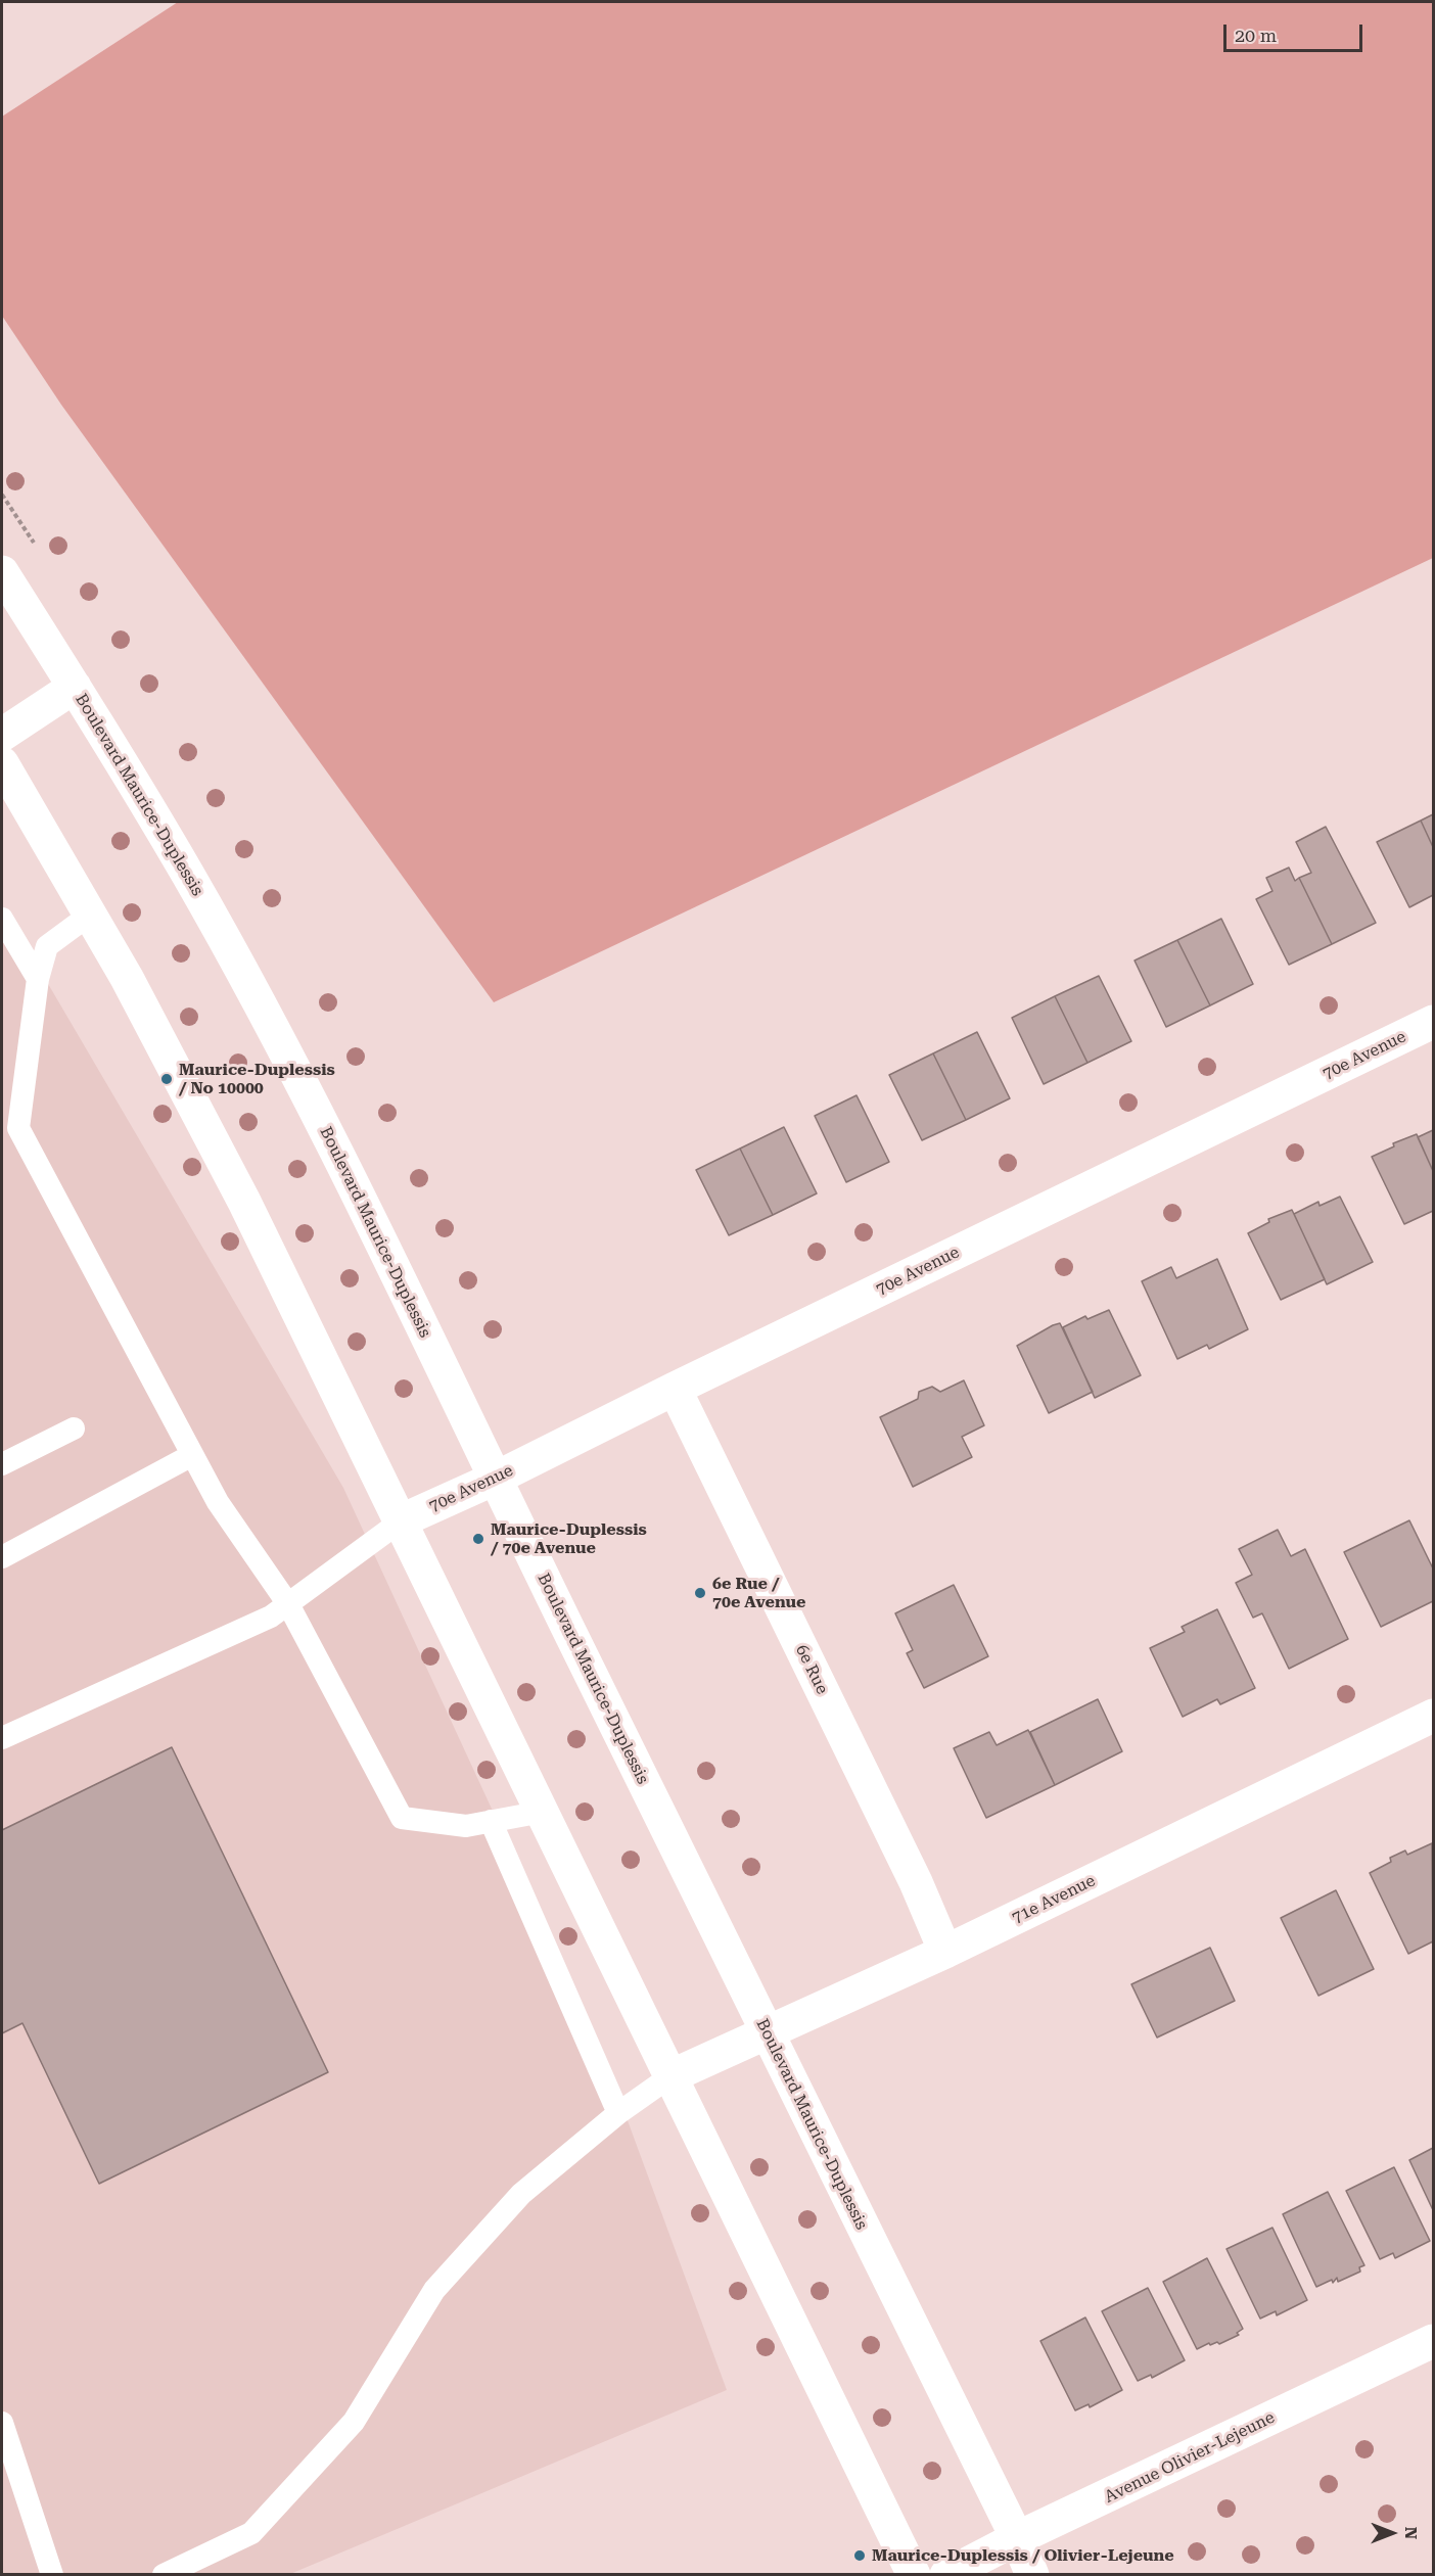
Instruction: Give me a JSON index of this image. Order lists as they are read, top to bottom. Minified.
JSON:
{"streets":{"street":["Boulevard Maurice-Duplessis","70e Avenue","6e Rue","71e Avenue","Avenue Olivier-Lejeune"]},"crossings":[["Boulevard Maurice-Duplessis","70e Avenue"],["Boulevard Maurice-Duplessis","71e Avenue"],["Boulevard Maurice-Duplessis","Avenue Olivier-Lejeune"],["70e Avenue","6e Rue"],["6e Rue","71e Avenue"]],"places":["Maurice-Duplessis / No 10000","Maurice-Duplessis / 70e Avenue","6e Rue / 70e Avenue","Maurice-Duplessis / Olivier-Lejeune"],"scale_bar":"20 m","north":"right"}
